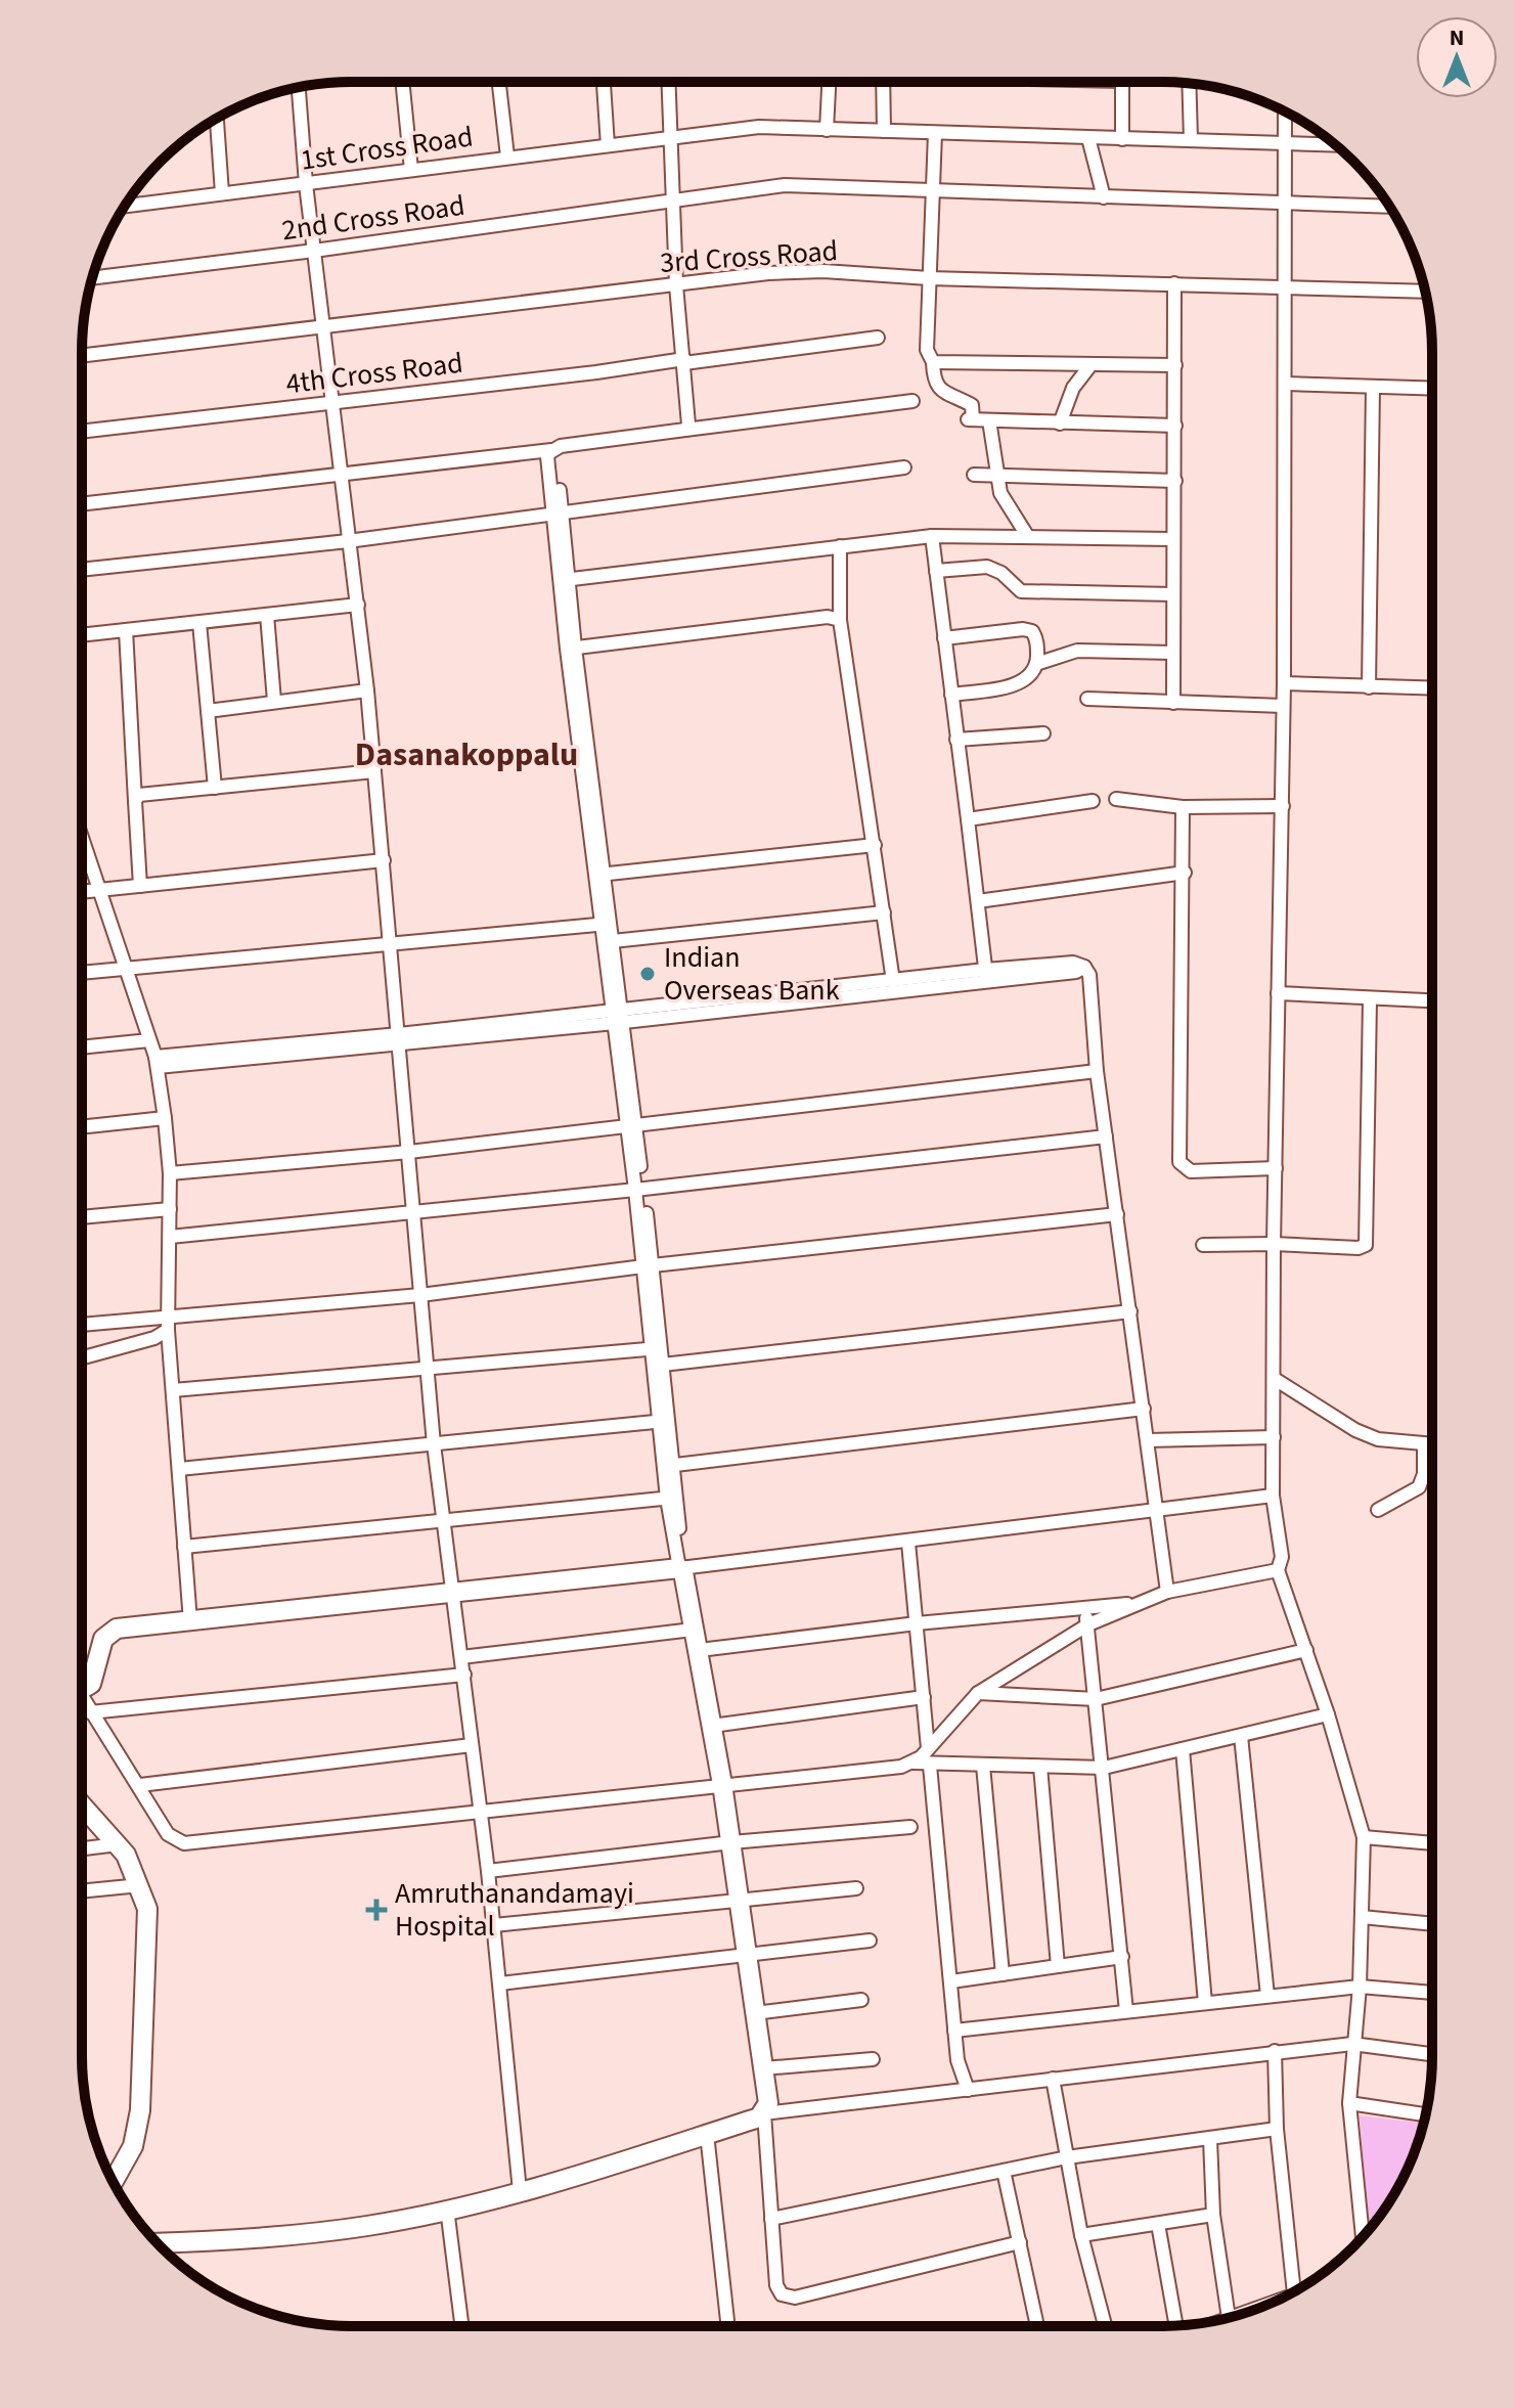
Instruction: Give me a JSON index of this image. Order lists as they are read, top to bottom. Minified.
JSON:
{"streets":{"street":["1st Cross Road","2nd Cross Road","3rd Cross Road","4th Cross Road"]},"districts":["Dasanakoppalu"],"places":{"other":["Indian Overseas Bank"],"health":["Amruthanandamayi Hospital"]},"north":"top"}
